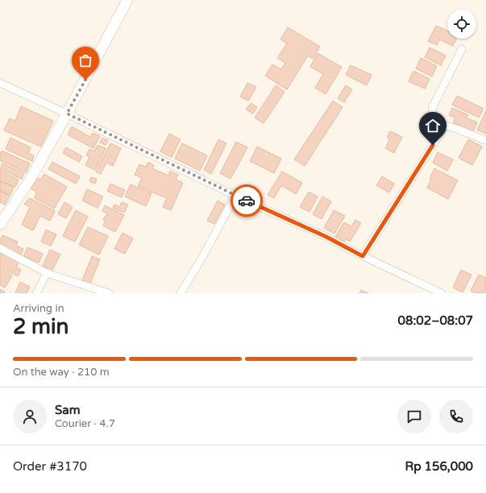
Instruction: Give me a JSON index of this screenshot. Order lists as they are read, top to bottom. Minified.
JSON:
{"page":{"heading":["2 min","Arriving in","08:02–08:07"],"panel":["Sam","Courier · 4.7","Order #3170","Rp 156,000"],"bar":"On the way · 210 m"}}
